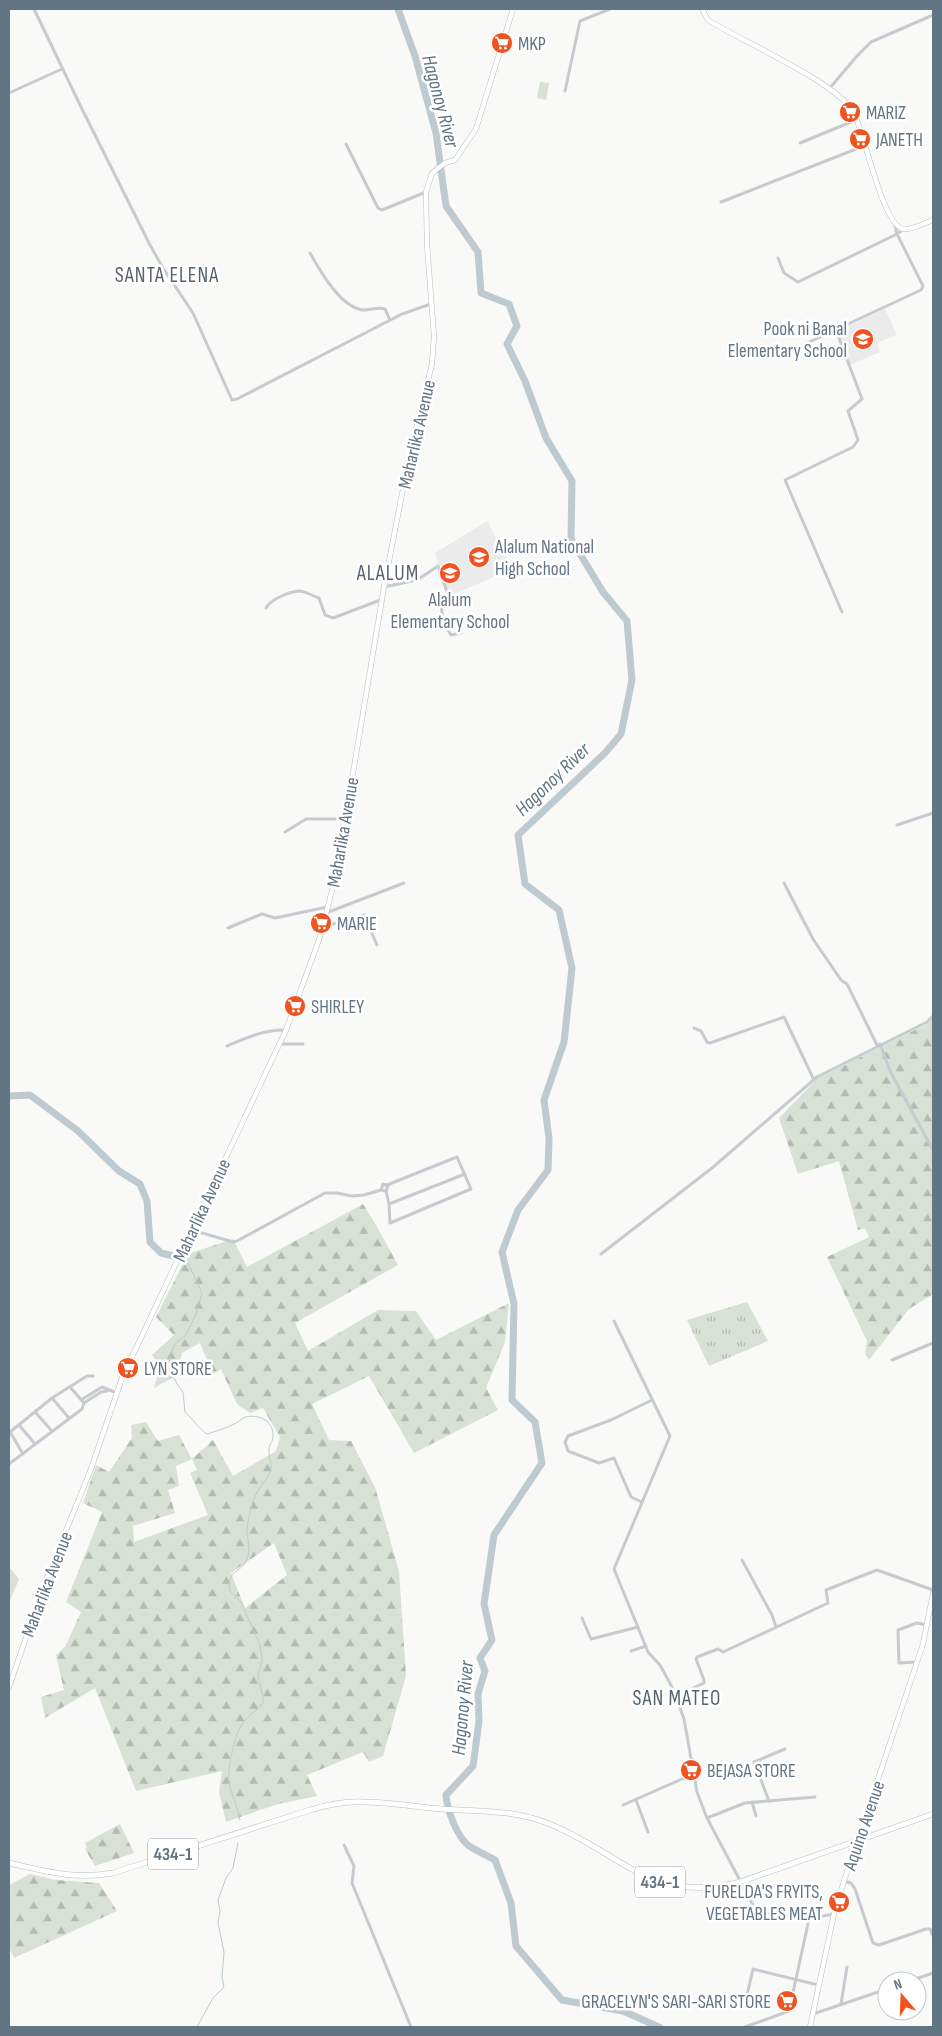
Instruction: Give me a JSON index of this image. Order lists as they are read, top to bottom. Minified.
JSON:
{"streets":{"main road":["Maharlika Avenue","Aquino Avenue","434-1"]},"crossings":[["Aquino Avenue","434-1"]],"districts":["SANTA ELENA","ALALUM","SAN MATEO"],"water":["Hagonoy River"],"places":{"supermarket":["MKP","MARIZ","JANETH","MARIE","SHIRLEY","LYN STORE","BEJASA STORE","FURELDA'S FRYITS, VEGETABLES MEAT","GRACELYN'S SARI-SARI STORE"],"school or university":["Pook ni Banal Elementary School","Alalum National High School","Alalum Elementary School"]},"north":"top"}
